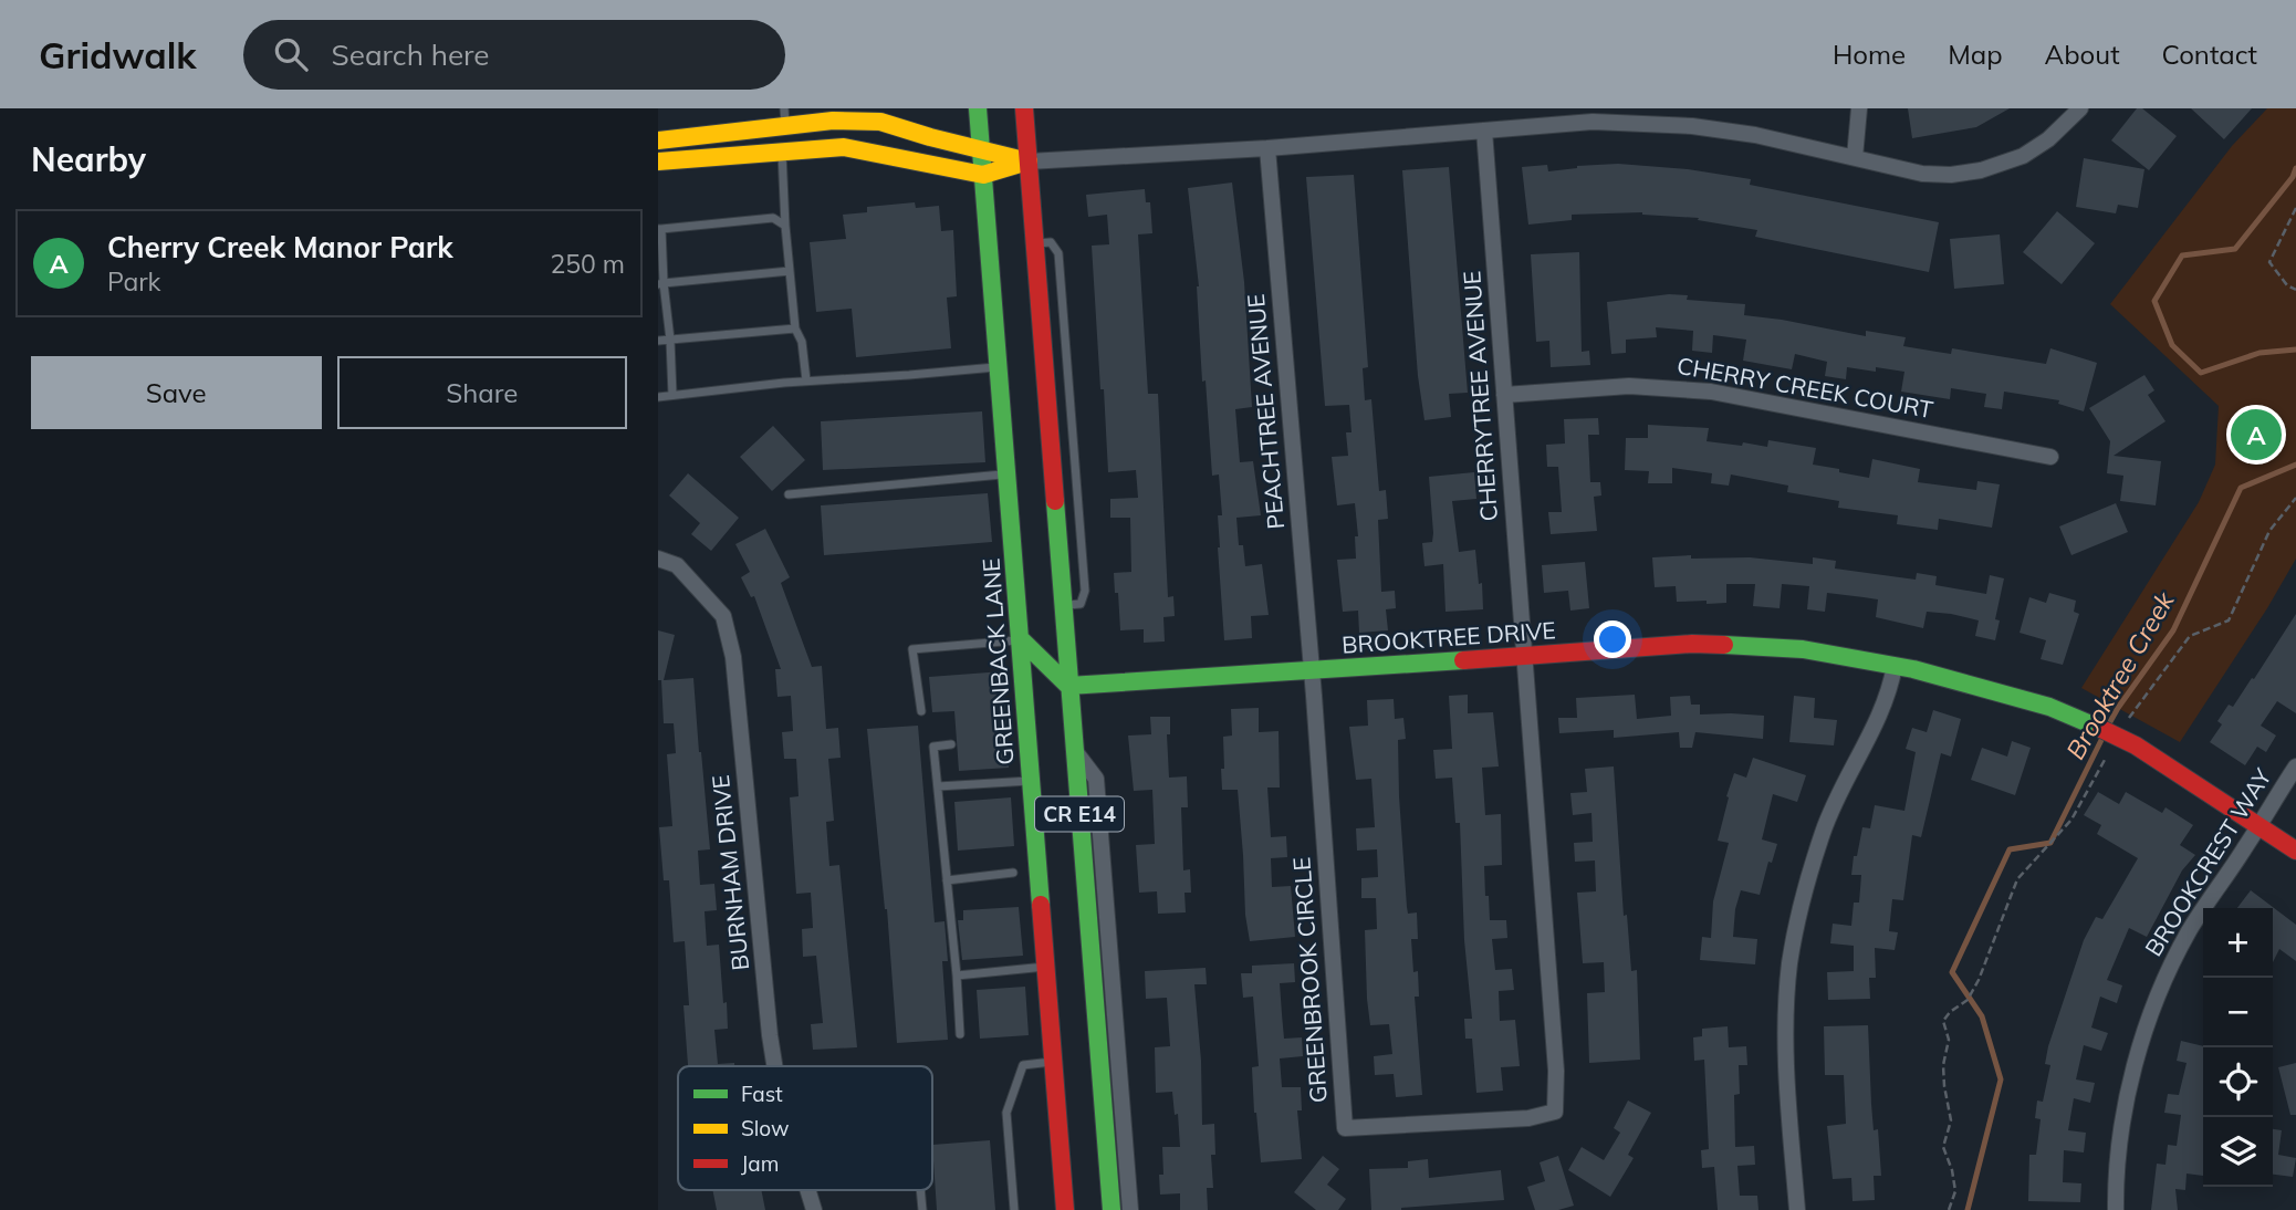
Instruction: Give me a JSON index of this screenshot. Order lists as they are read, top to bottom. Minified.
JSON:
{"streets":{"main road":["BROOKTREE DRIVE","GREENBACK LANE","CR E14"],"street":["CHERRY CREEK COURT","CHERRYTREE AVENUE","PEACHTREE AVENUE","BROOKCREST WAY","BURNHAM DRIVE","GREENBROOK CIRCLE"]},"crossings":[["CHERRY CREEK COURT","CHERRYTREE AVENUE"],["CHERRYTREE AVENUE","BROOKTREE DRIVE"],["CHERRYTREE AVENUE","GREENBROOK CIRCLE"],["PEACHTREE AVENUE","BROOKTREE DRIVE"],["PEACHTREE AVENUE","GREENBROOK CIRCLE"],["BROOKTREE DRIVE","CR E14"],["BROOKTREE DRIVE","BROOKCREST WAY"],["BROOKTREE DRIVE","GREENBROOK CIRCLE"]],"water":["Brooktree Creek"],"legend":["Fast","Slow","Jam"],"page":{"header":"Gridwalk","search":"Search here","nav":["Home","Map","About","Contact"],"heading":"Nearby","list":[{"mark":"A","name":"Cherry Creek Manor Park","note":"Park","value":"250 m"}],"buttons":["Save","Share"],"pins":"A","map_buttons":["+","−"]}}
